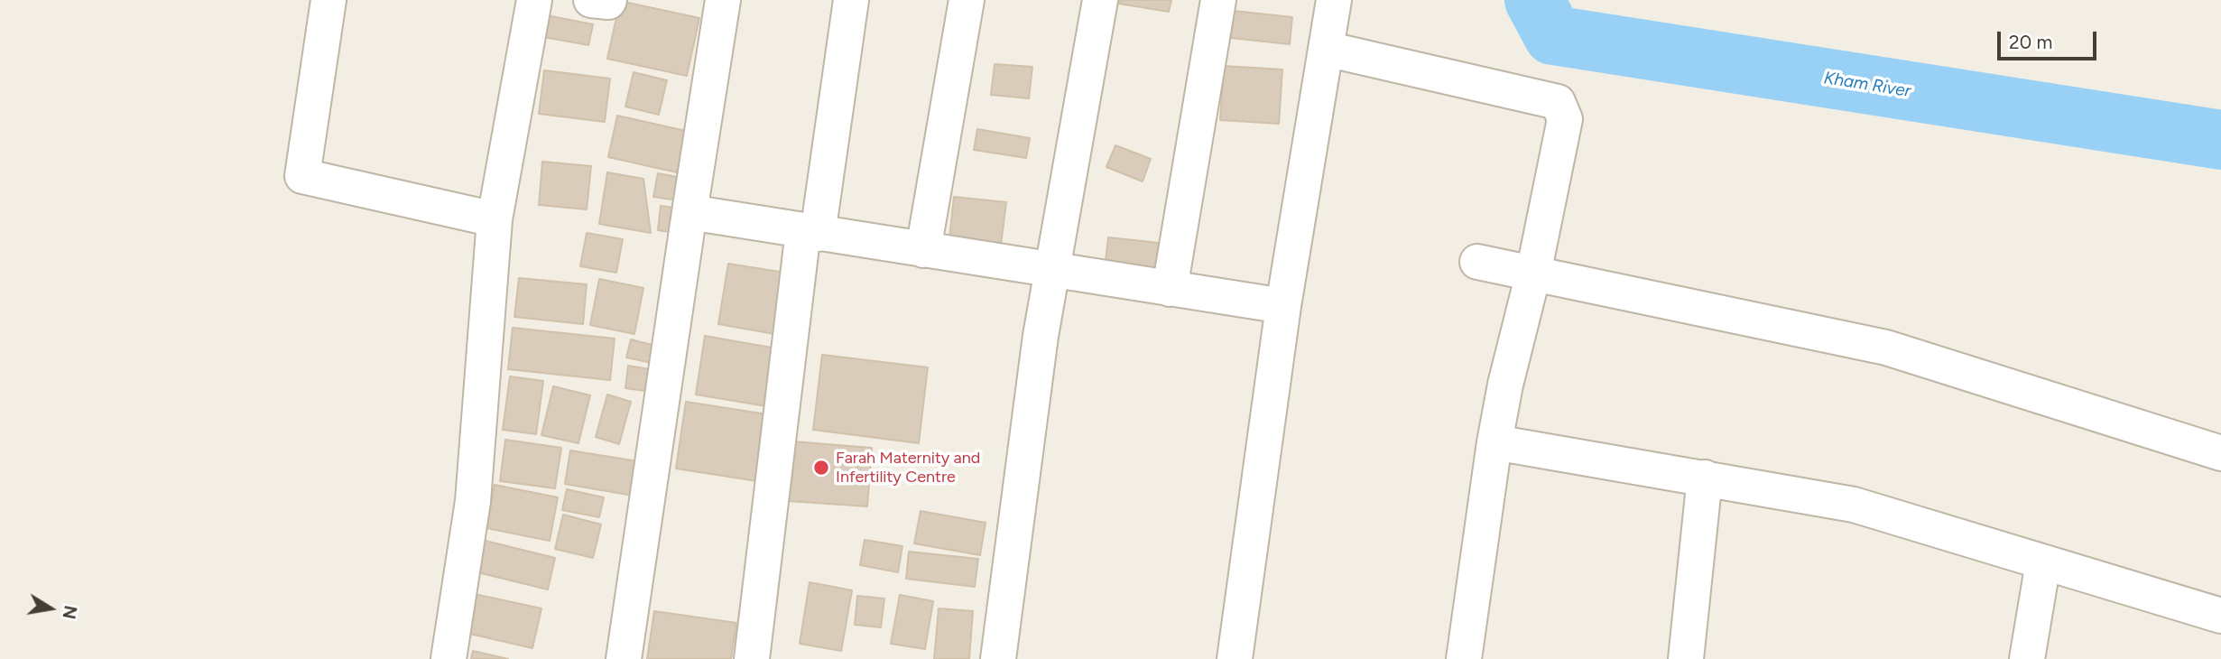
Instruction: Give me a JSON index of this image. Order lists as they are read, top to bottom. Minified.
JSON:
{"water":["Kham River"],"places":["Farah Maternity and Infertility Centre"],"scale_bar":"20 m","north":"right"}
